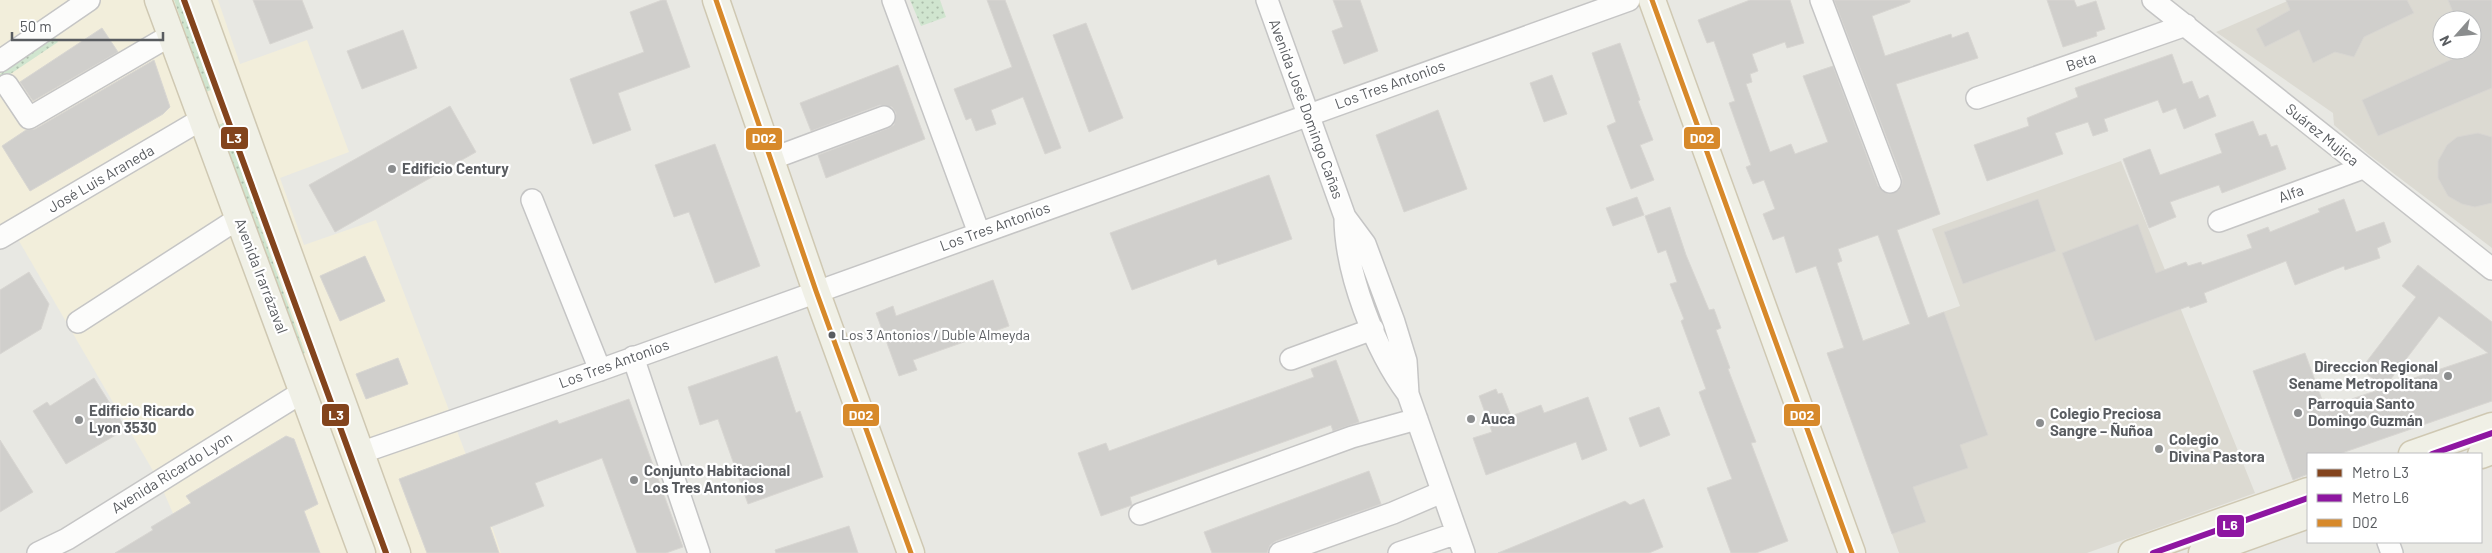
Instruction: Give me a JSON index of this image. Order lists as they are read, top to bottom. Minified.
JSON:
{"streets":{"main road":["Avenida Irarrázaval"],"street":["Beta","Los Tres Antonios","Avenida José Domingo Cañas","Suárez Mujica","José Luis Araneda","Alfa","Avenida Ricardo Lyon"]},"crossings":[["Beta","Suárez Mujica"],["Los Tres Antonios","Avenida José Domingo Cañas"],["Suárez Mujica","Alfa"],["José Luis Araneda","Avenida Irarrázaval"],["Avenida Irarrázaval","Avenida Ricardo Lyon"]],"places":["Edificio Century","Los 3 Antonios / Duble Almeyda","Direccion Regional Sename Metropolitana","Parroquia Santo Domingo Guzmán","Auca","Edificio Ricardo Lyon 3530","Colegio Preciosa Sangre – Ñuñoa","Colegio Divina Pastora","Conjunto Habitacional Los Tres Antonios"],"lines":["metro line L3","transit line D02","metro line L6"],"legend":["Metro L3","Metro L6","D02"],"scale_bar":"50 m","north":"bottom left"}
